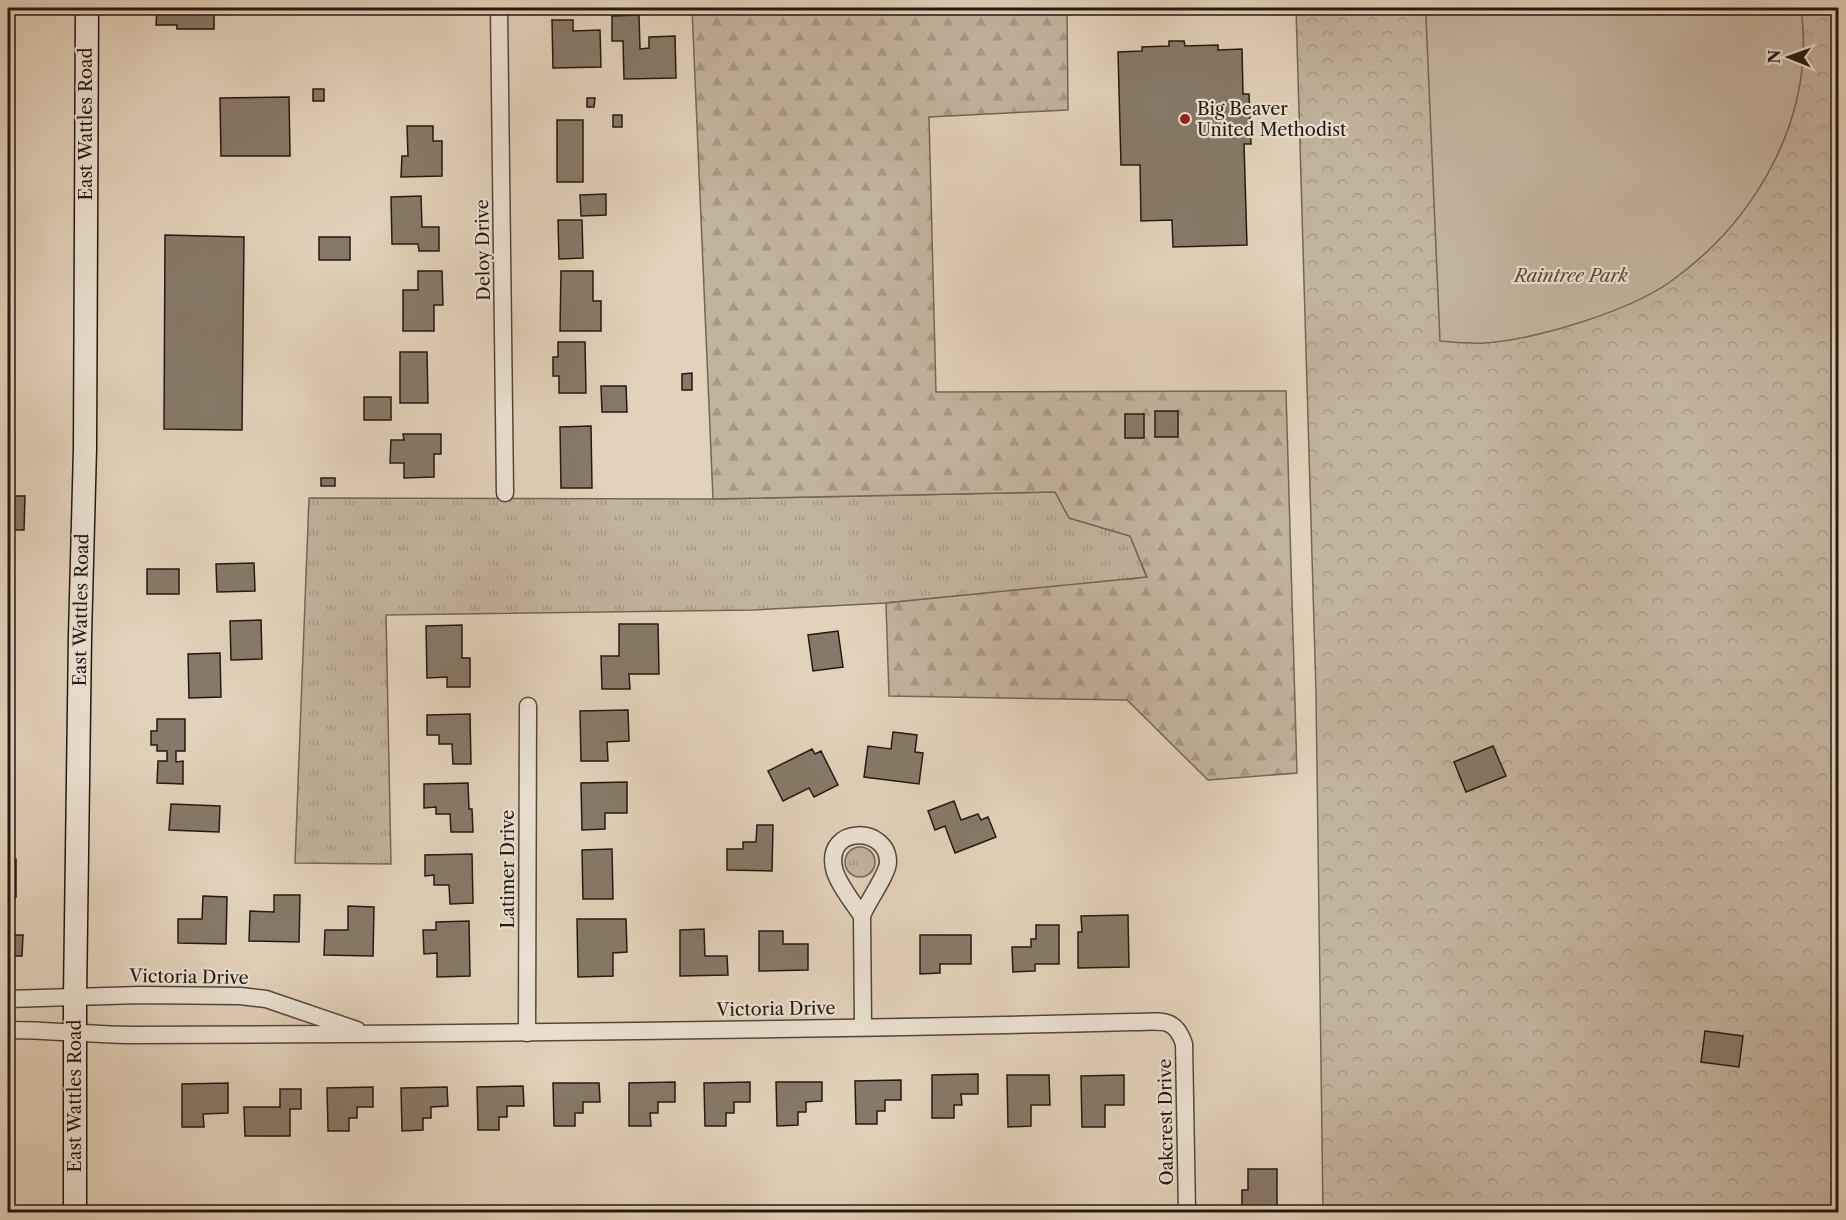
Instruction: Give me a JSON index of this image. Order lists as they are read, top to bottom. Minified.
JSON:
{"streets":{"main road":["East Wattles Road"],"street":["Deloy Drive","Latimer Drive","Victoria Drive","Oakcrest Drive"]},"crossings":[["East Wattles Road","Victoria Drive"],["Latimer Drive","Victoria Drive"],["Victoria Drive","Oakcrest Drive"]],"parks":["Raintree Park"],"places":["Big Beaver United Methodist"],"north":"left"}
